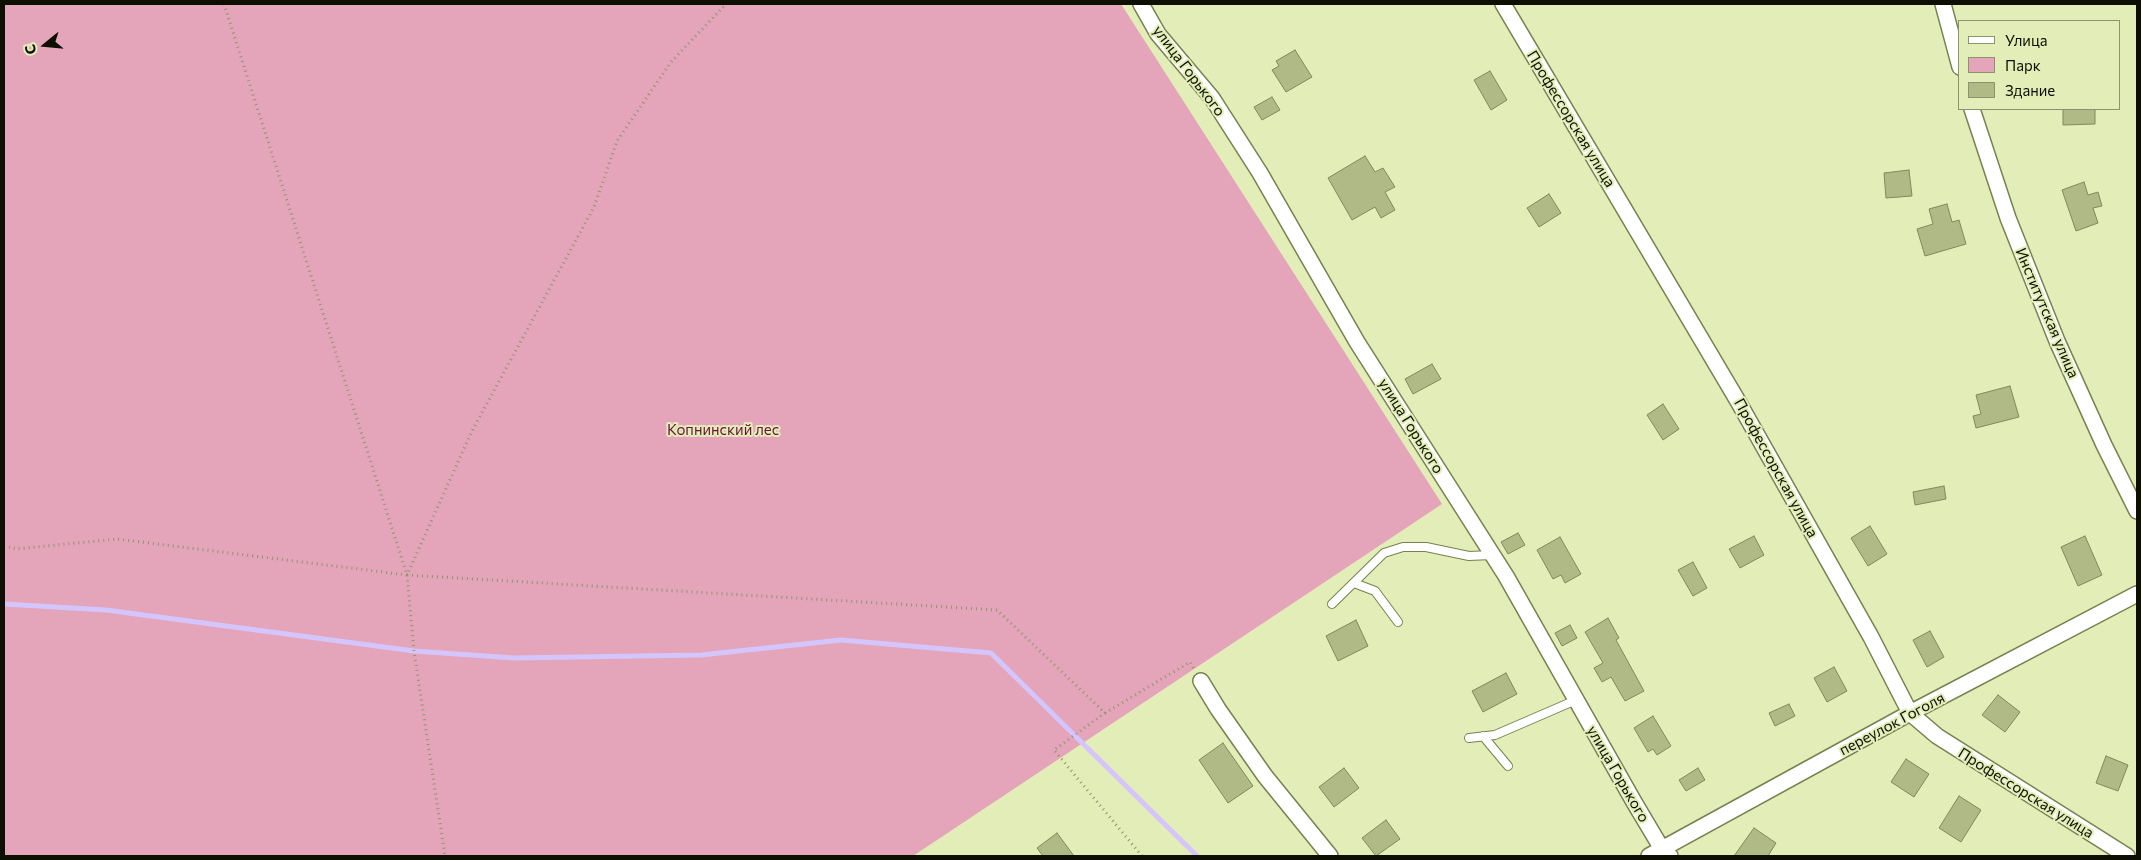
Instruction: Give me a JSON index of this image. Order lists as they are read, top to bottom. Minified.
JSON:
{"streets":{"street":["улица Горького","Профессорская улица","Институтская улица","переулок Гоголя"]},"crossings":[["улица Горького","переулок Гоголя"],["Профессорская улица","переулок Гоголя"]],"parks":["Копнинский лес"],"legend":["Улица","Парк","Здание"],"north":"left"}
